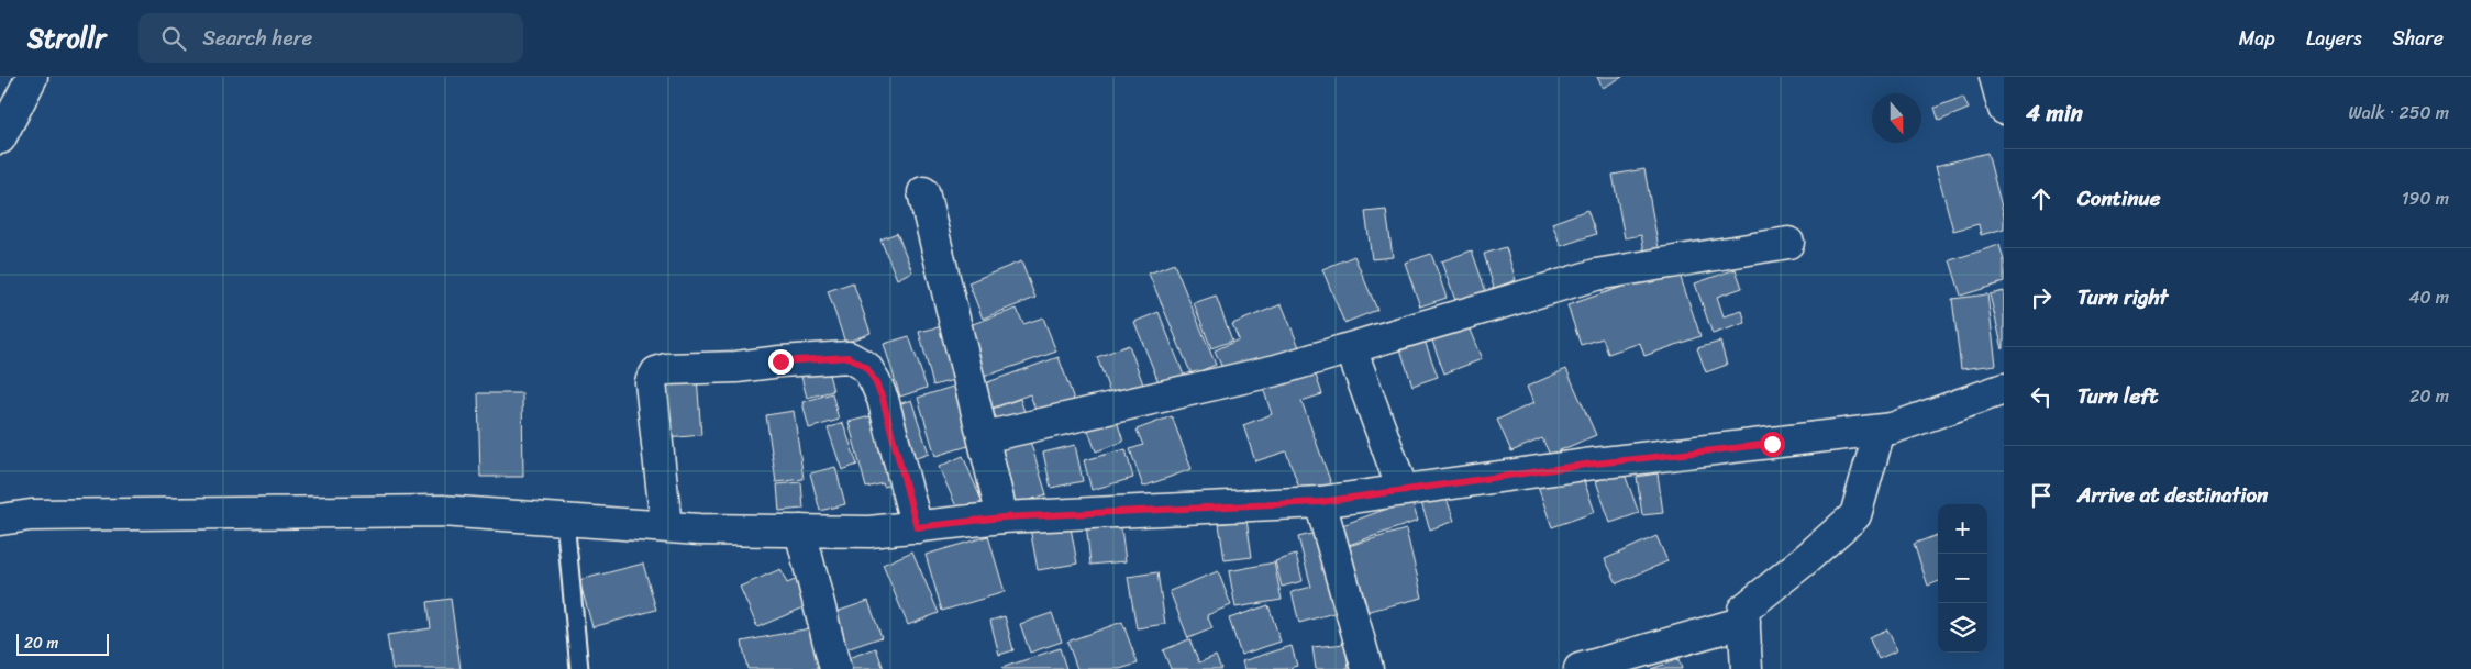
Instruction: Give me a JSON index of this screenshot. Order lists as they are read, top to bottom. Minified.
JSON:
{"scale_bar":"20 m","north":"bottom","page":{"header":"Strollr","search":"Search here","nav":["Map","Layers","Share"],"heading":["4 min","Walk · 250 m"],"list":[["Continue","190 m"],["Turn right","40 m"],["Turn left","20 m"],"Arrive at destination"],"map_buttons":["+","−"],"scale":"20 m"}}
